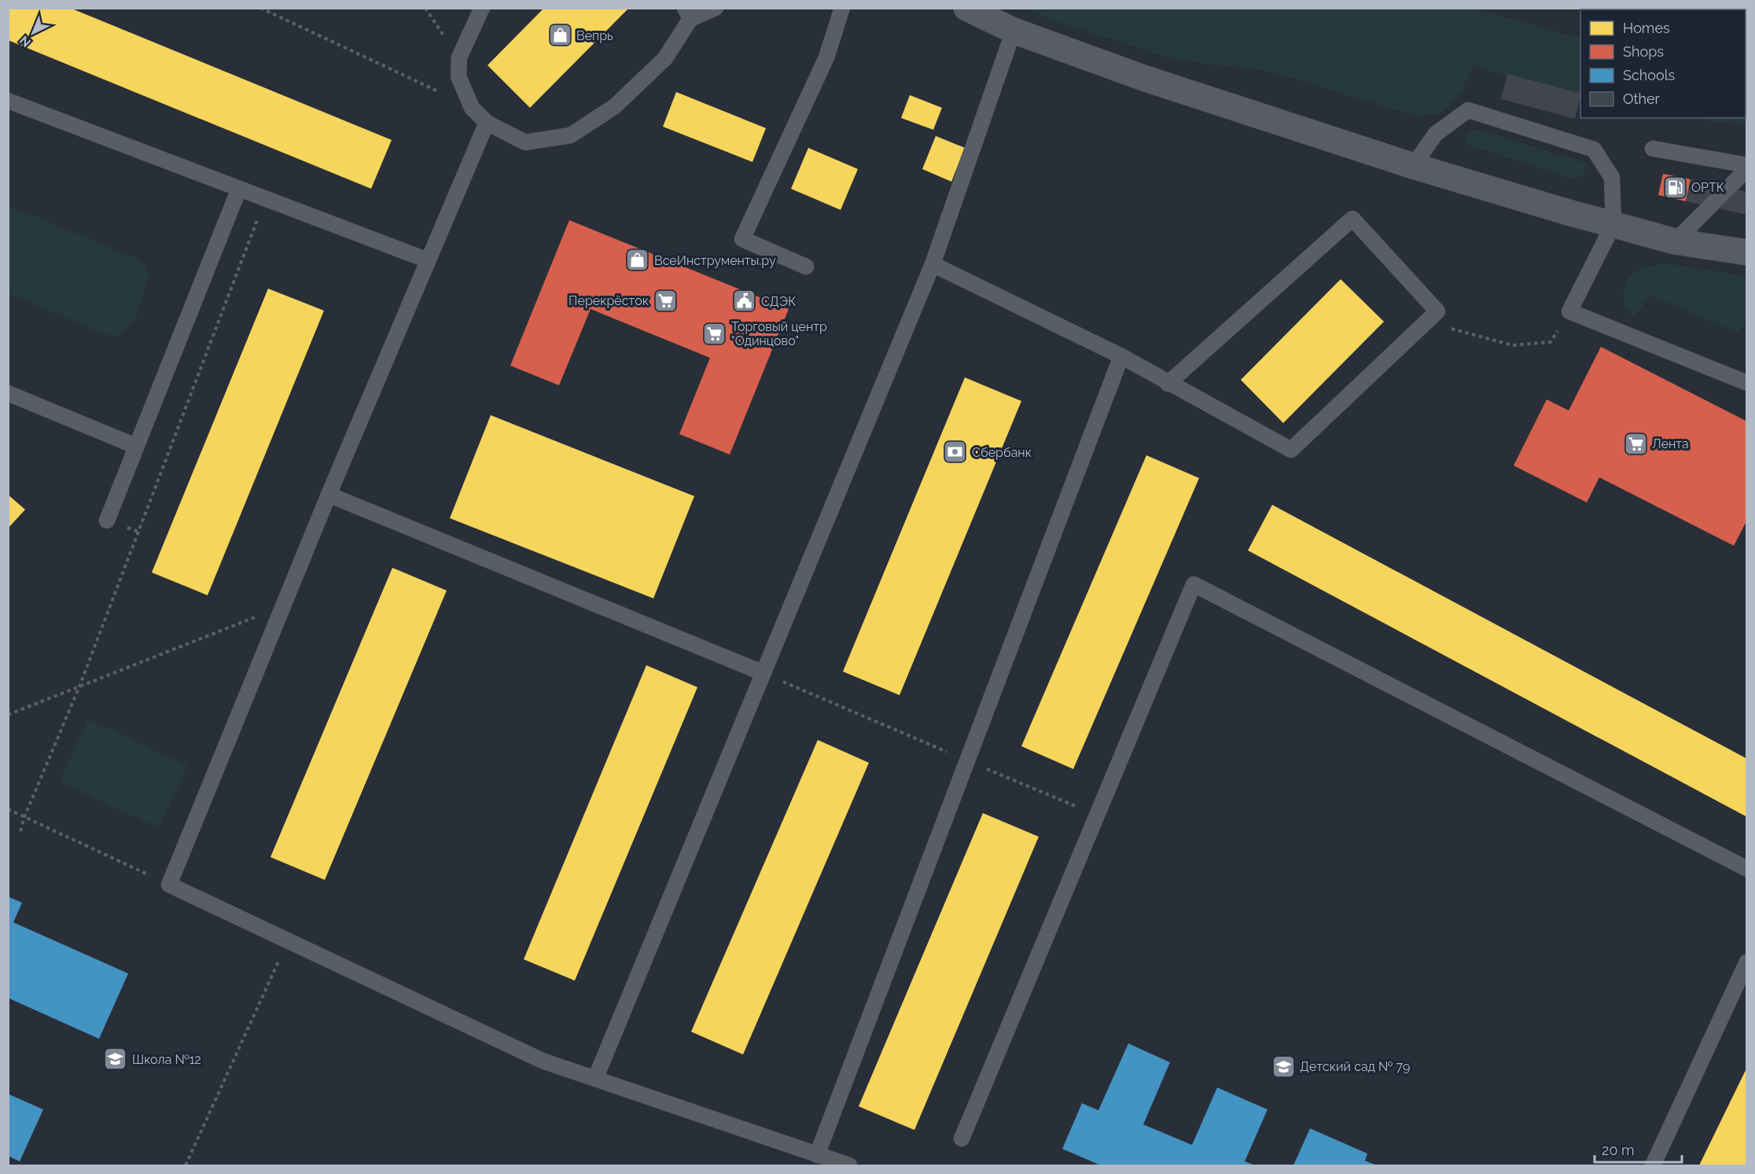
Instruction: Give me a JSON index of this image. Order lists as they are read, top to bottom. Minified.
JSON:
{"places":{"shop":["Вепрь","ВсеИнструменты.ру"],"fuel station":["ОРТК"],"supermarket":["Перекрёсток","Торговый центр \"Одинцово\"","Лента"],"public building":["СДЭК"],"bank":["Сбербанк"],"school or university":["Школа №12","Детский сад № 79"]},"legend":["Homes","Shops","Schools","Other"],"scale_bar":"20 m","north":"bottom left"}
